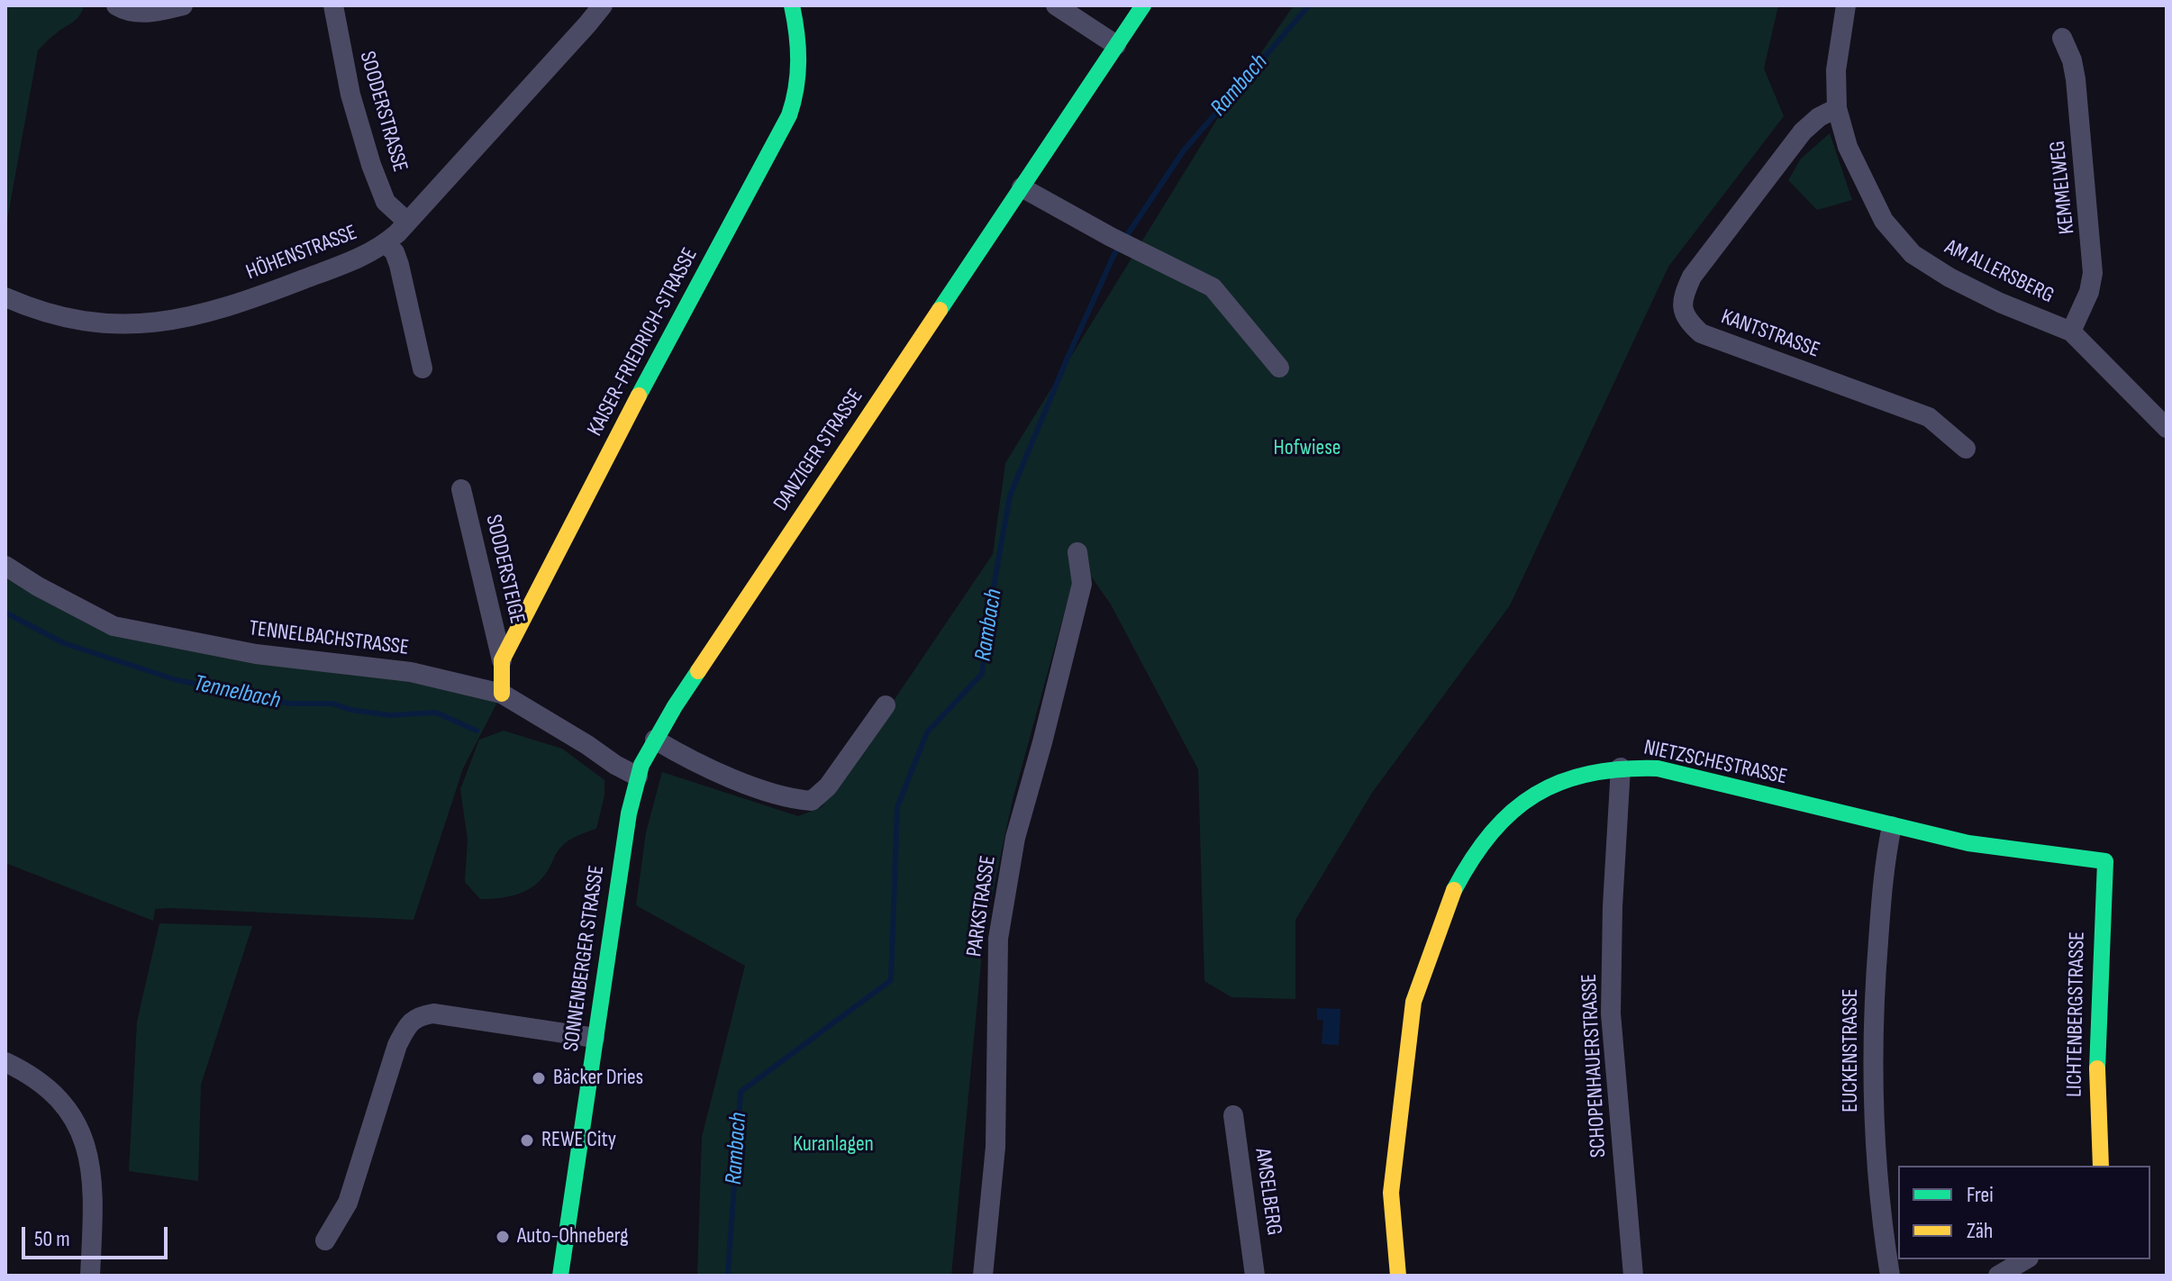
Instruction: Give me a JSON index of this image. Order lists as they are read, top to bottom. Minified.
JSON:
{"streets":{"street":["SOODERSTRASSE","KEMMELWEG","HÖHENSTRASSE","AM ALLERSBERG","KANTSTRASSE","KAISER-FRIEDRICH-STRASSE","DANZIGER STRASSE","SOODERSTEIGE","TENNELBACHSTRASSE","NIETZSCHESTRASSE","PARKSTRASSE","SONNENBERGER STRASSE","LICHTENBERGSTRASSE","EUCKENSTRASSE","SCHOPENHAUERSTRASSE","AMSELBERG"]},"crossings":[["SOODERSTRASSE","HÖHENSTRASSE"],["KEMMELWEG","AM ALLERSBERG"],["AM ALLERSBERG","KANTSTRASSE"],["KAISER-FRIEDRICH-STRASSE","SOODERSTEIGE"],["KAISER-FRIEDRICH-STRASSE","TENNELBACHSTRASSE"],["DANZIGER STRASSE","TENNELBACHSTRASSE"],["DANZIGER STRASSE","SONNENBERGER STRASSE"],["TENNELBACHSTRASSE","SONNENBERGER STRASSE"],["NIETZSCHESTRASSE","LICHTENBERGSTRASSE"],["NIETZSCHESTRASSE","EUCKENSTRASSE"],["NIETZSCHESTRASSE","SCHOPENHAUERSTRASSE"]],"water":["Rambach","Tennelbach"],"parks":["Hofwiese","Kuranlagen"],"places":["Bäcker Dries","REWE City","Auto-Ohneberg"],"legend":["Frei","Zäh"],"scale_bar":"50 m"}
